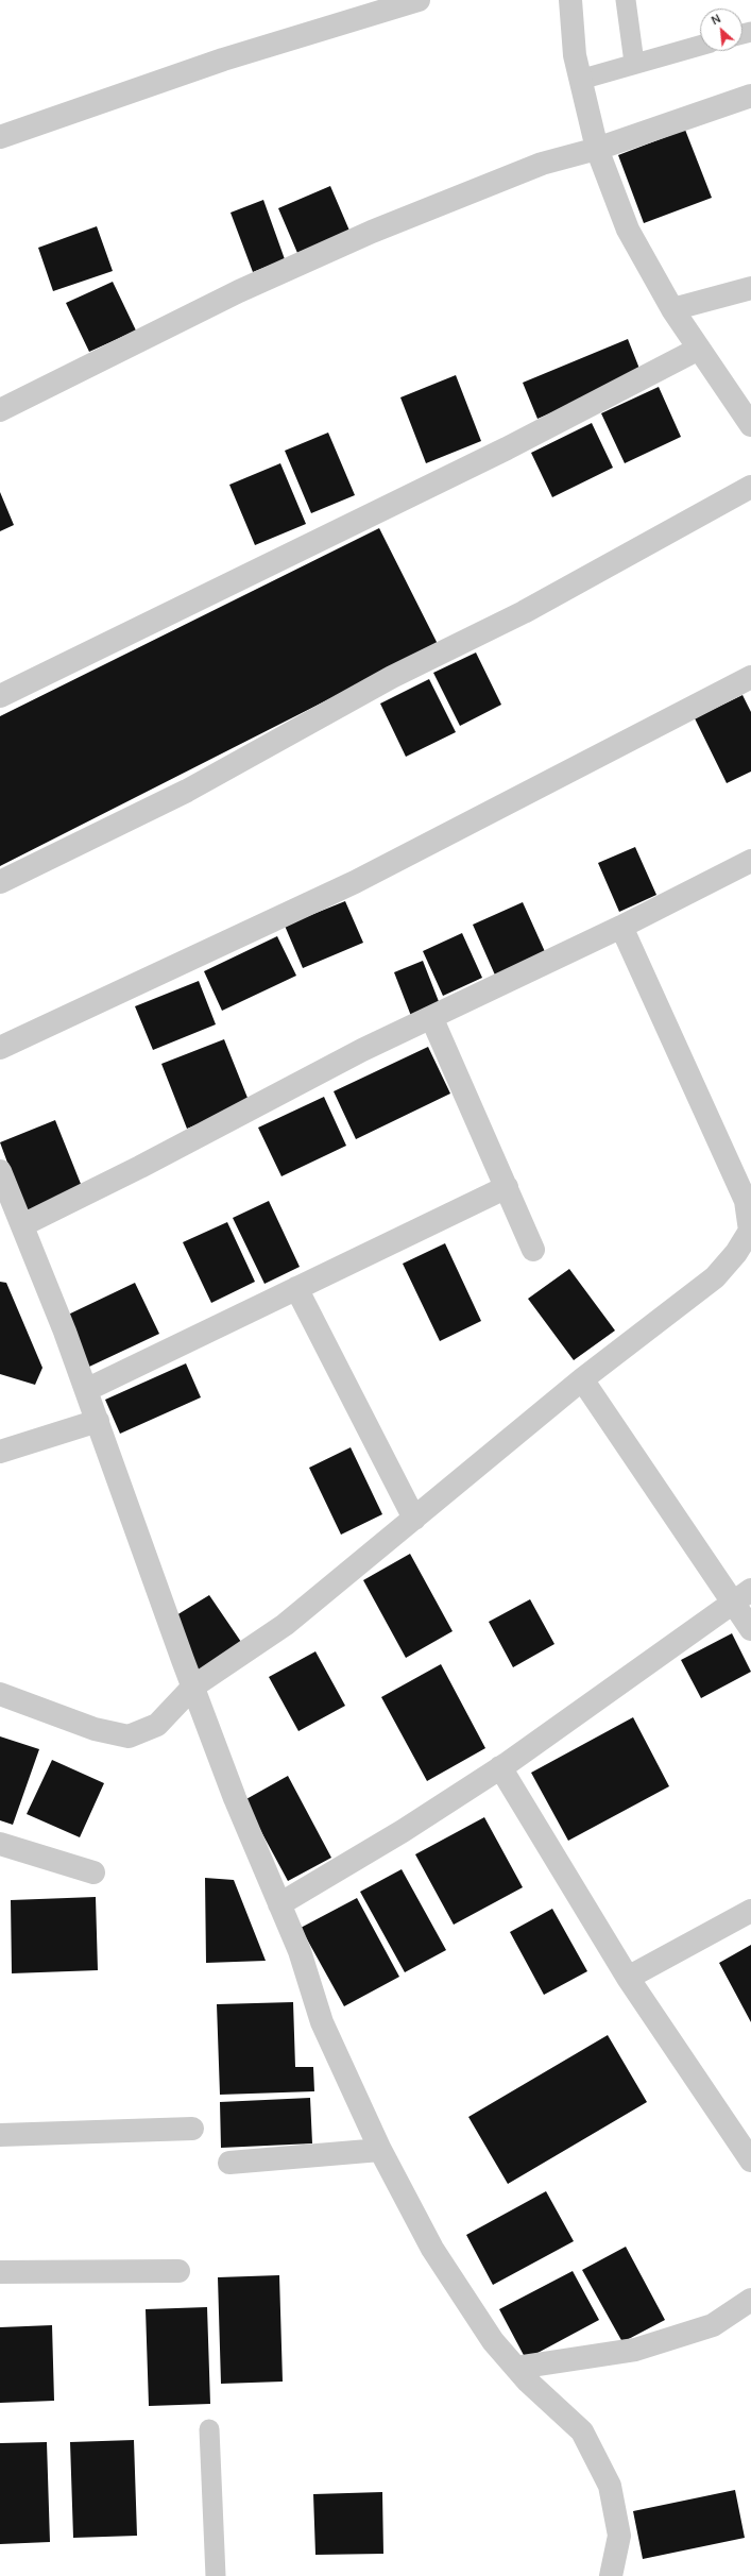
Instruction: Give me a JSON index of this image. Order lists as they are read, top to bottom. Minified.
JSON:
{"north":"top left"}
